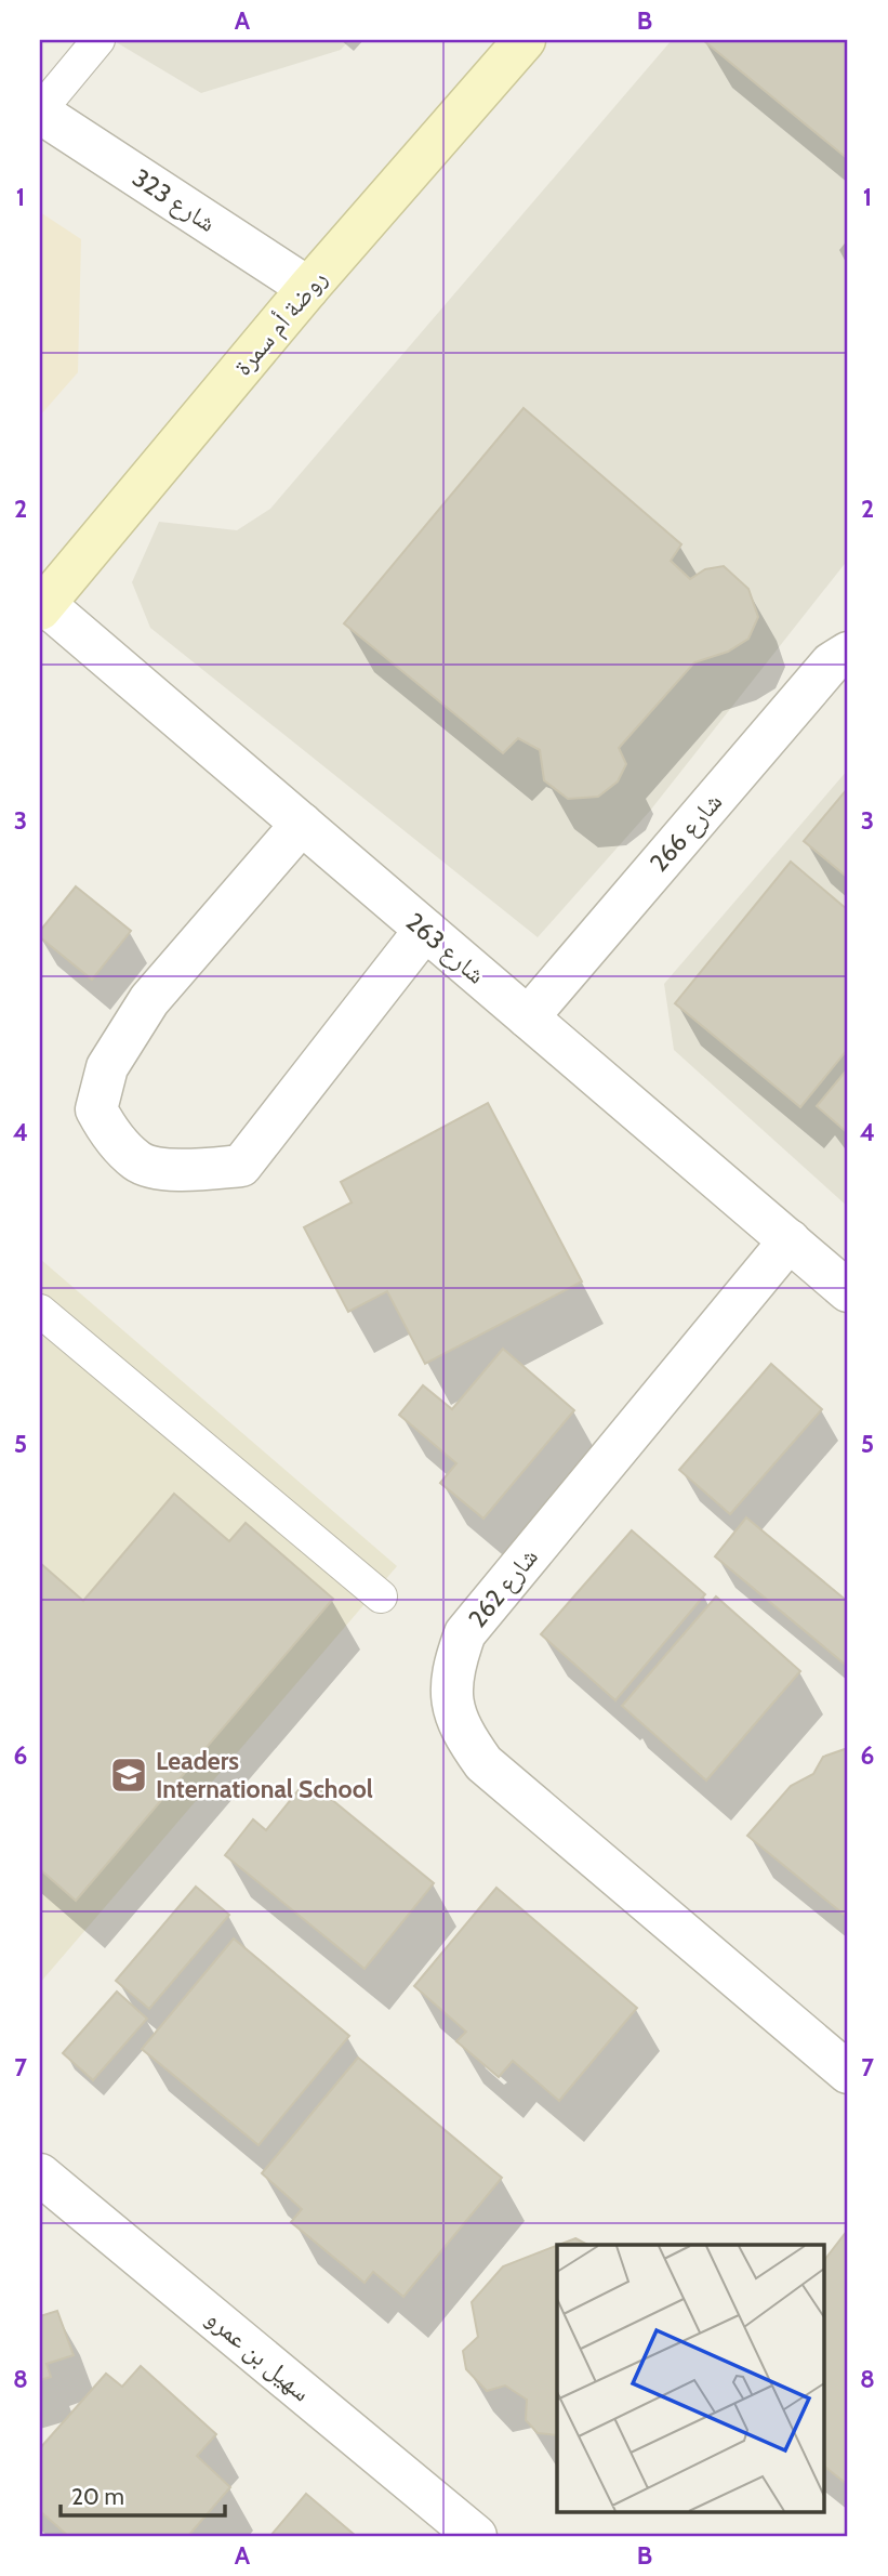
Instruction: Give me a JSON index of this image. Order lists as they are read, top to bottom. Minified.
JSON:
{"streets":{"street":["شارع 323","روضة أم سمرة","شارع 266","شارع 263","شارع 262","سهيل بن عمرو"]},"crossings":[["شارع 323","روضة أم سمرة"],["روضة أم سمرة","شارع 263"],["شارع 266","شارع 263"],["شارع 263","شارع 262"]],"places":{"school or university":["Leaders International School"]},"scale_bar":"20 m","grid":{"columns":["A","B"],"rows":["1","2","3","4","5","6","7","8"]}}
